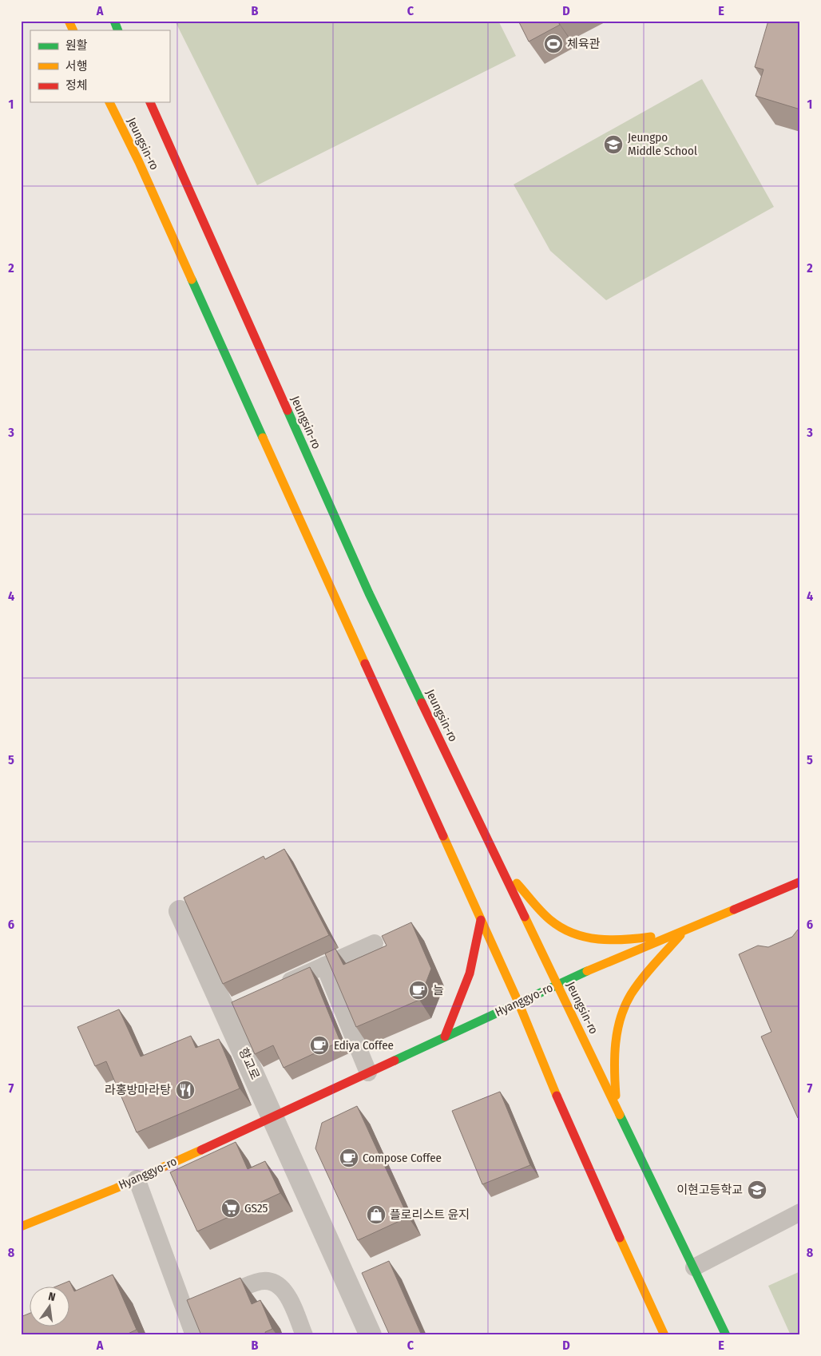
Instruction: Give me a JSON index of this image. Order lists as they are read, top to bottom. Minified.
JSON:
{"streets":{"main road":["Jeungsin-ro","Hyanggyo-ro"],"street":["향교로"]},"crossings":[["Jeungsin-ro","Hyanggyo-ro"],["Hyanggyo-ro","향교로"]],"places":{"sports":["체육관"],"school or university":["Jeungpo Middle School","이현고등학교"],"cafe":["늘","Ediya Coffee","Compose Coffee"],"restaurant":["라홍방마라탕"],"supermarket":["GS25"],"shop":["플로리스트 윤지"]},"legend":["원활","서행","정체"],"north":"top","grid":{"columns":["A","B","C","D","E"],"rows":["1","2","3","4","5","6","7","8"]}}
